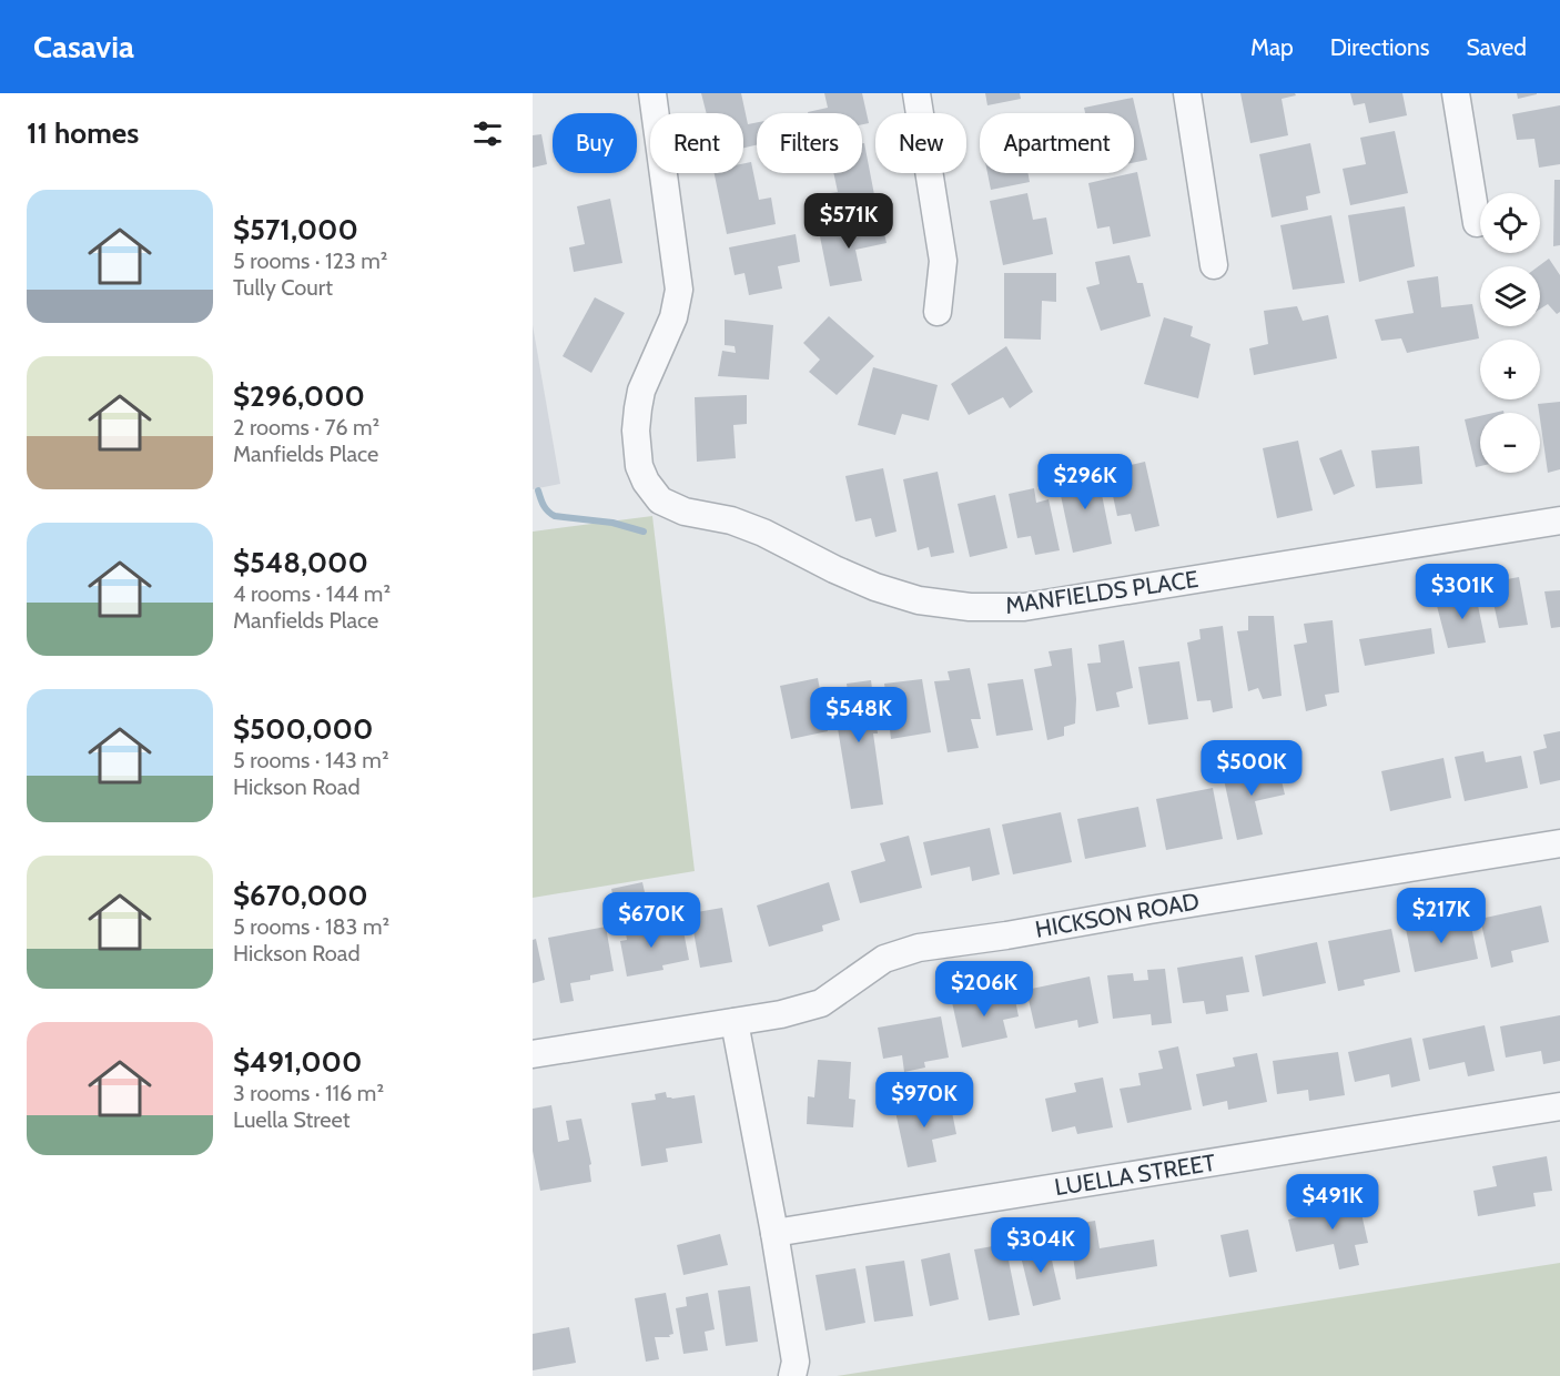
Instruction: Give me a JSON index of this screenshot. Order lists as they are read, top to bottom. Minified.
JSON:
{"streets":{"street":["MANFIELDS PLACE","HICKSON ROAD","LUELLA STREET"]},"page":{"header":"Casavia","nav":["Map","Directions","Saved"],"heading":"11 homes","chip":["Buy","Rent","Filters","New","Apartment"],"list":[{"name":"$571,000","note":"5 rooms · 123 m² · Tully Court"},{"name":"$296,000","note":"2 rooms · 76 m² · Manfields Place"},{"name":"$548,000","note":"4 rooms · 144 m² · Manfields Place"},{"name":"$500,000","note":"5 rooms · 143 m² · Hickson Road"},{"name":"$670,000","note":"5 rooms · 183 m² · Hickson Road"},{"name":"$491,000","note":"3 rooms · 116 m² · Luella Street"}],"map_buttons":["+","−"],"price":["$571K","$296K","$301K","$548K","$500K","$217K","$670K","$206K","$970K","$491K","$304K"]}}
